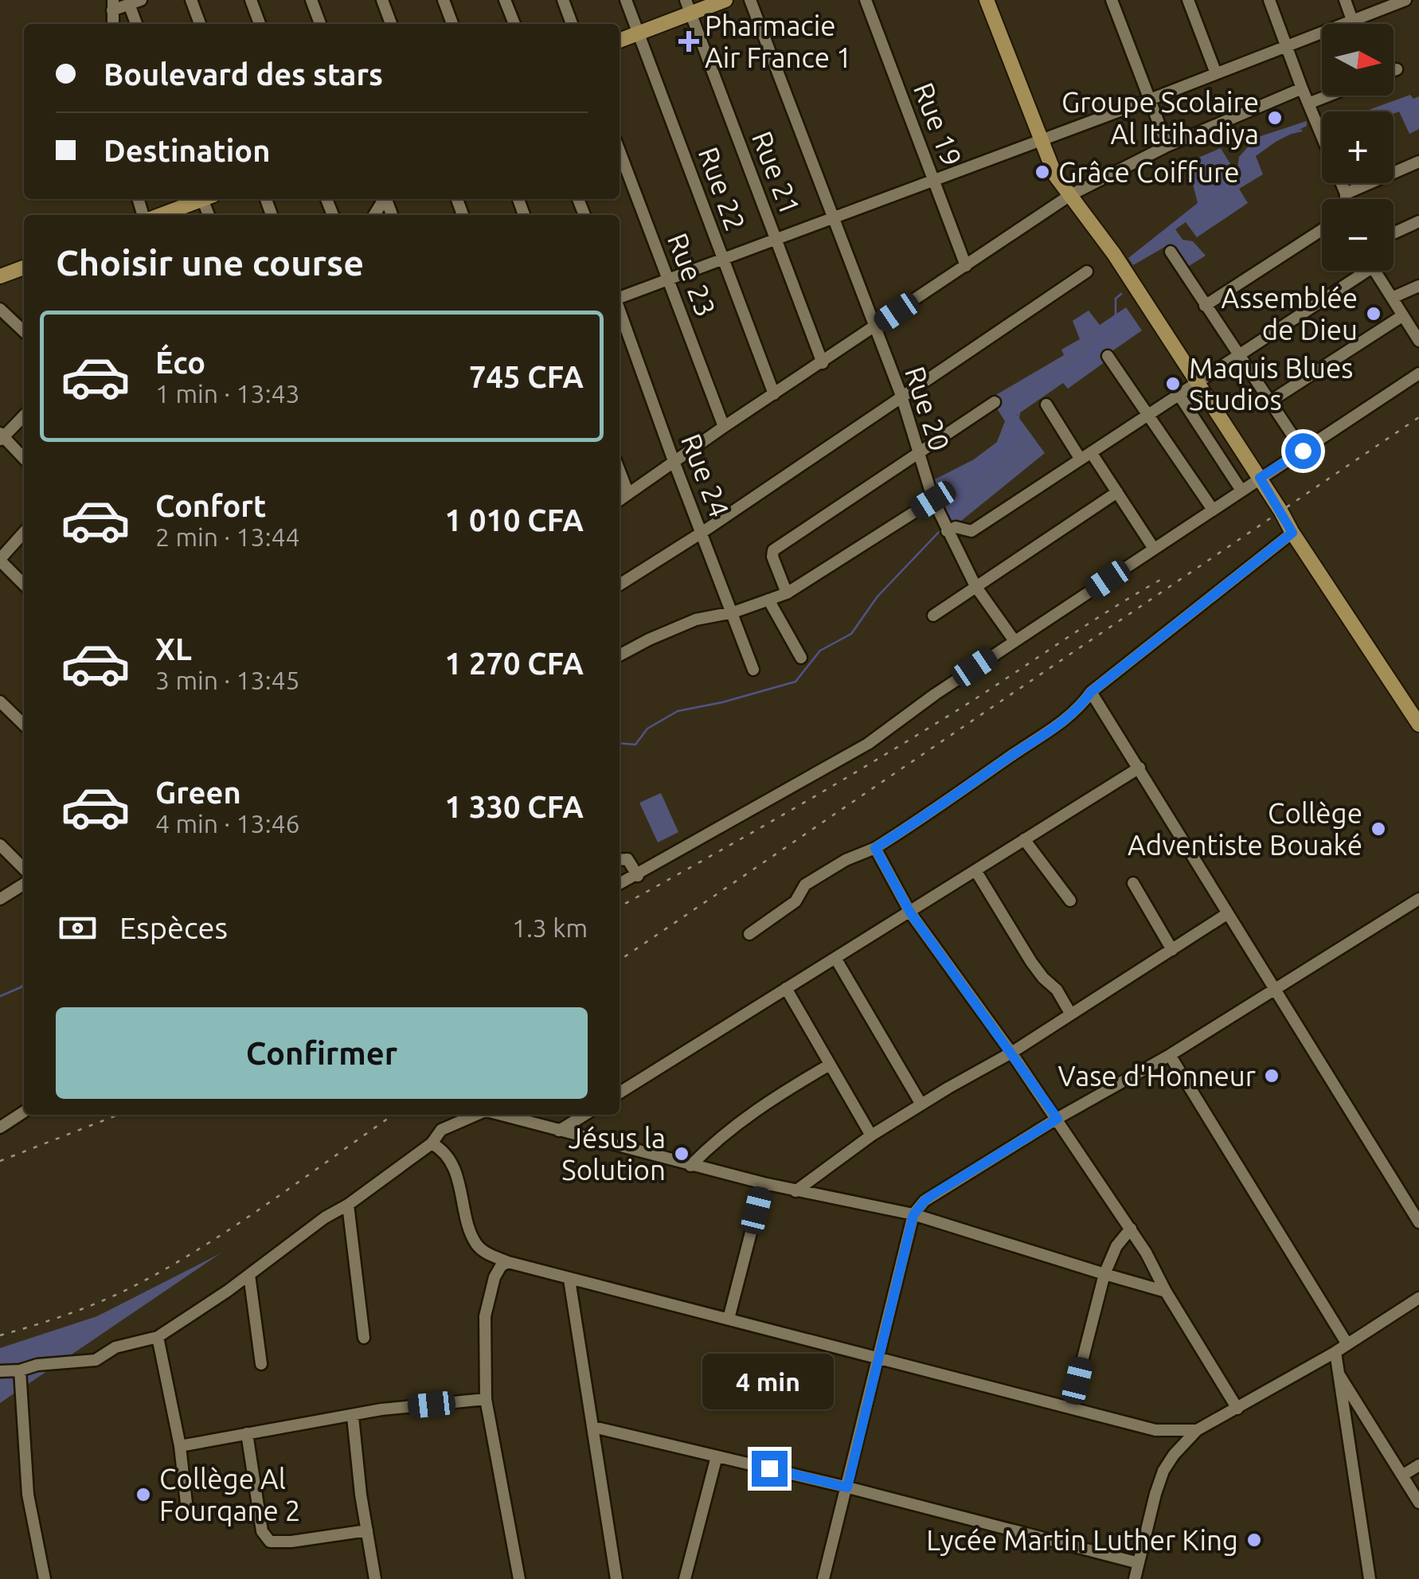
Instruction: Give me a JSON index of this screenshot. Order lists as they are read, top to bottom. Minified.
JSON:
{"streets":{"street":["Rue 19","Rue 21","Rue 22","Rue 23","Rue 20","Rue 24"]},"places":{"health":["Pharmacie Air France 1"],"other":["Groupe Scolaire Al Ittihadiya","Grâce Coiffure","Assemblée de Dieu","Maquis Blues Studios","Collège Adventiste Bouaké","Vase d'Honneur","Jésus la Solution","Collège Al Fourqane 2","Lycée Martin Luther King"]},"north":"right","page":{"map_buttons":["+","−"],"banner":["Boulevard des stars","Destination"],"heading":"Choisir une course","list":[{"name":"Éco","note":"1 min · 13:43","value":"745 CFA"},{"name":"Confort","note":"2 min · 13:44","value":"1 010 CFA"},{"name":"XL","note":"3 min · 13:45","value":"1 270 CFA"},{"name":"Green","note":"4 min · 13:46","value":"1 330 CFA"}],"pay":["Espèces","1.3 km"],"buttons":"Confirmer","bubble":"4 min"}}
